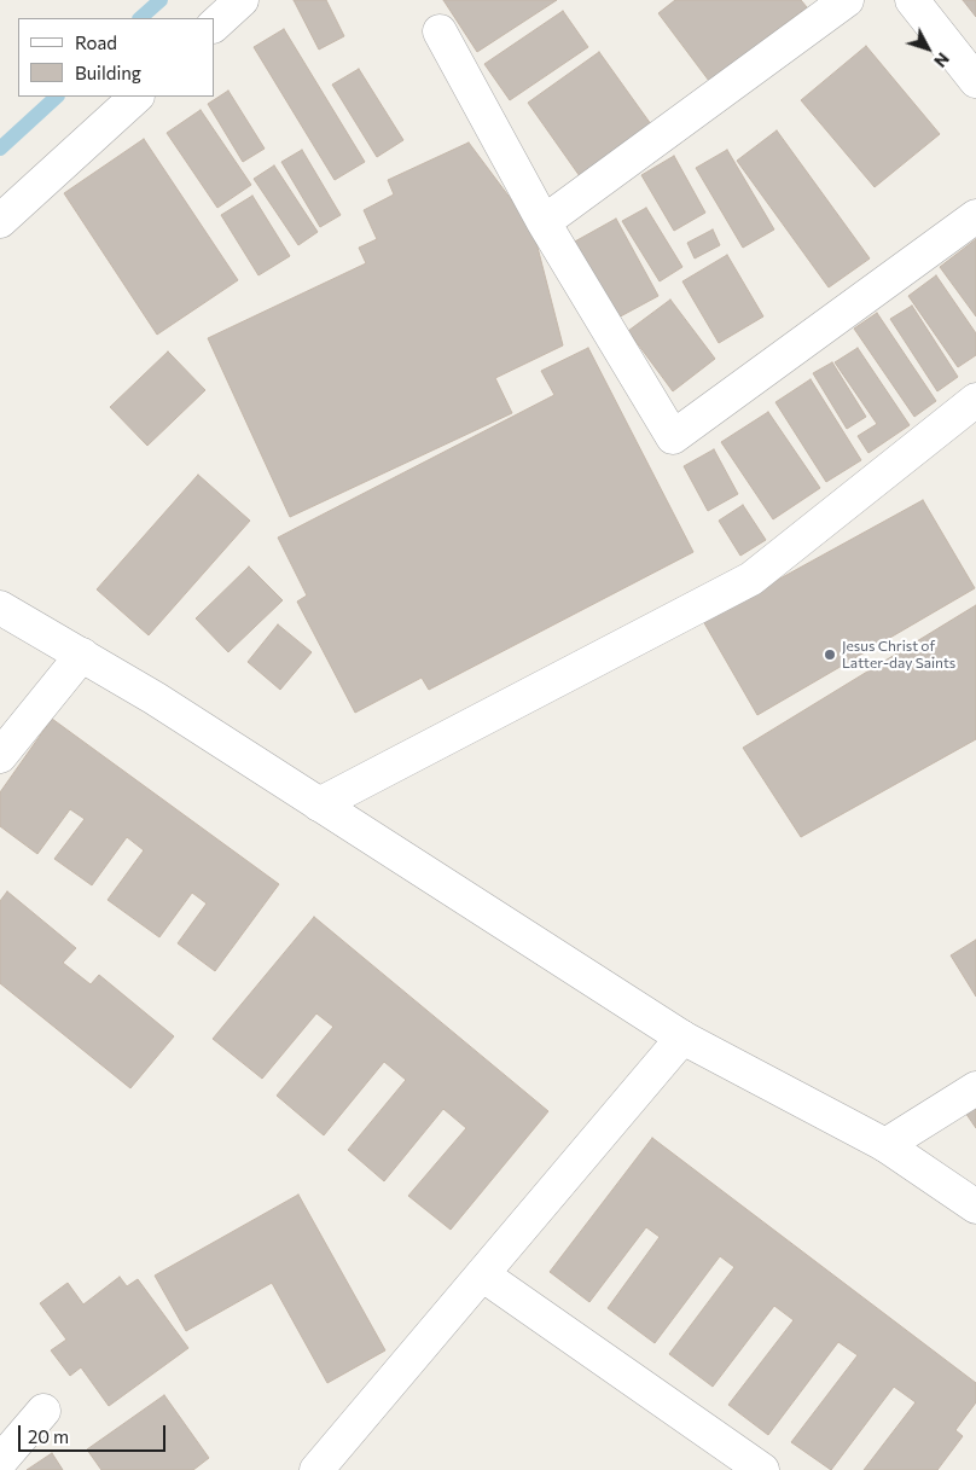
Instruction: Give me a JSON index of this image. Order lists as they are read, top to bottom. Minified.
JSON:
{"places":["Jesus Christ of Latter-day Saints"],"legend":["Road","Building"],"scale_bar":"20 m","north":"bottom right"}
